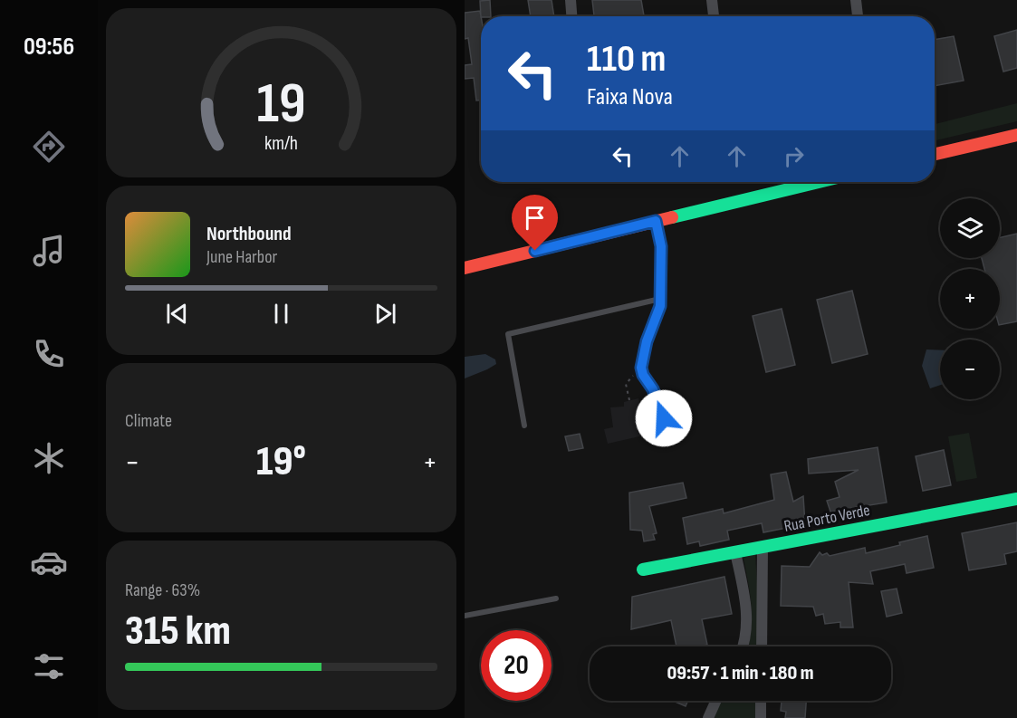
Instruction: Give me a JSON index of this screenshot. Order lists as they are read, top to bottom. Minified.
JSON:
{"streets":{"main road":["Rua Porto Verde"]},"page":{"tabs":"09:56","turn":["110 m","Faixa Nova"],"map_buttons":["+","−"],"song":["Northbound","June Harbor"],"tile":["Climate",["Range · 63%","315 km"]],"heat":["−","19°","+"],"limit":"20","trip":"09:57 · 1 min · 180 m","gauge":["19","km/h"]}}
